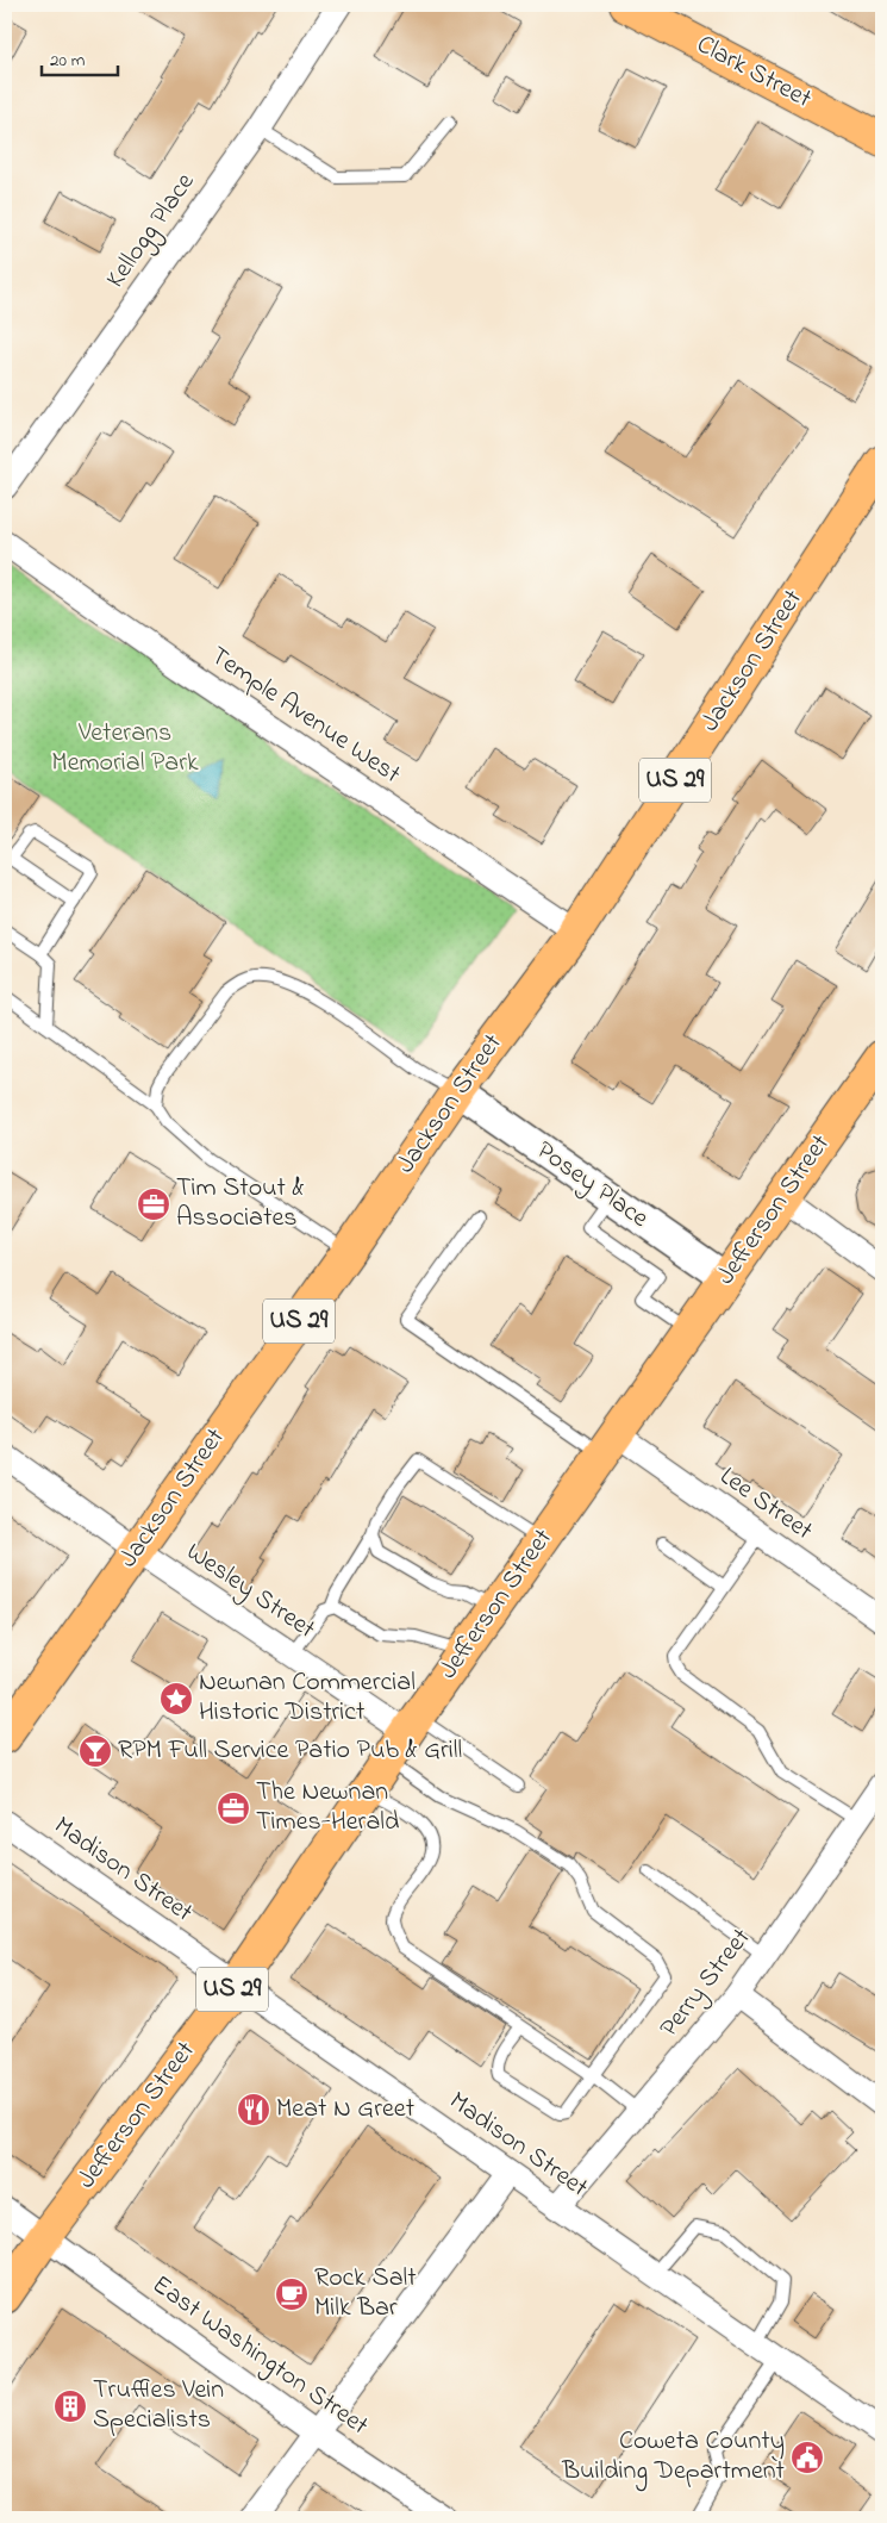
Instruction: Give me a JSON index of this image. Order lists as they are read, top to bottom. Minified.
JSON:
{"streets":{"main road":["Clark Street","Jackson Street","US 29","Jefferson Street"],"street":["Kellogg Place","Temple Avenue West","Posey Place","Lee Street","Wesley Street","Madison Street","Perry Street","East Washington Street"]},"crossings":[["Jackson Street","Temple Avenue West"],["Jackson Street","Posey Place"],["Jackson Street","Wesley Street"],["Posey Place","Jefferson Street"],["Jefferson Street","Lee Street"],["Jefferson Street","Wesley Street"],["Jefferson Street","Madison Street"],["Jefferson Street","East Washington Street"],["Madison Street","Perry Street"]],"parks":["Veterans Memorial Park"],"places":{"office":["Tim Stout & Associates","The Newnan Times-Herald"],"place":["Newnan Commercial Historic District"],"bar":["RPM Full Service Patio Pub & Grill"],"restaurant":["Meat N Greet"],"cafe":["Rock Salt Milk Bar"],"building":["Truffles Vein Specialists"],"public building":["Coweta County Building Department"]},"scale_bar":"20 m"}
